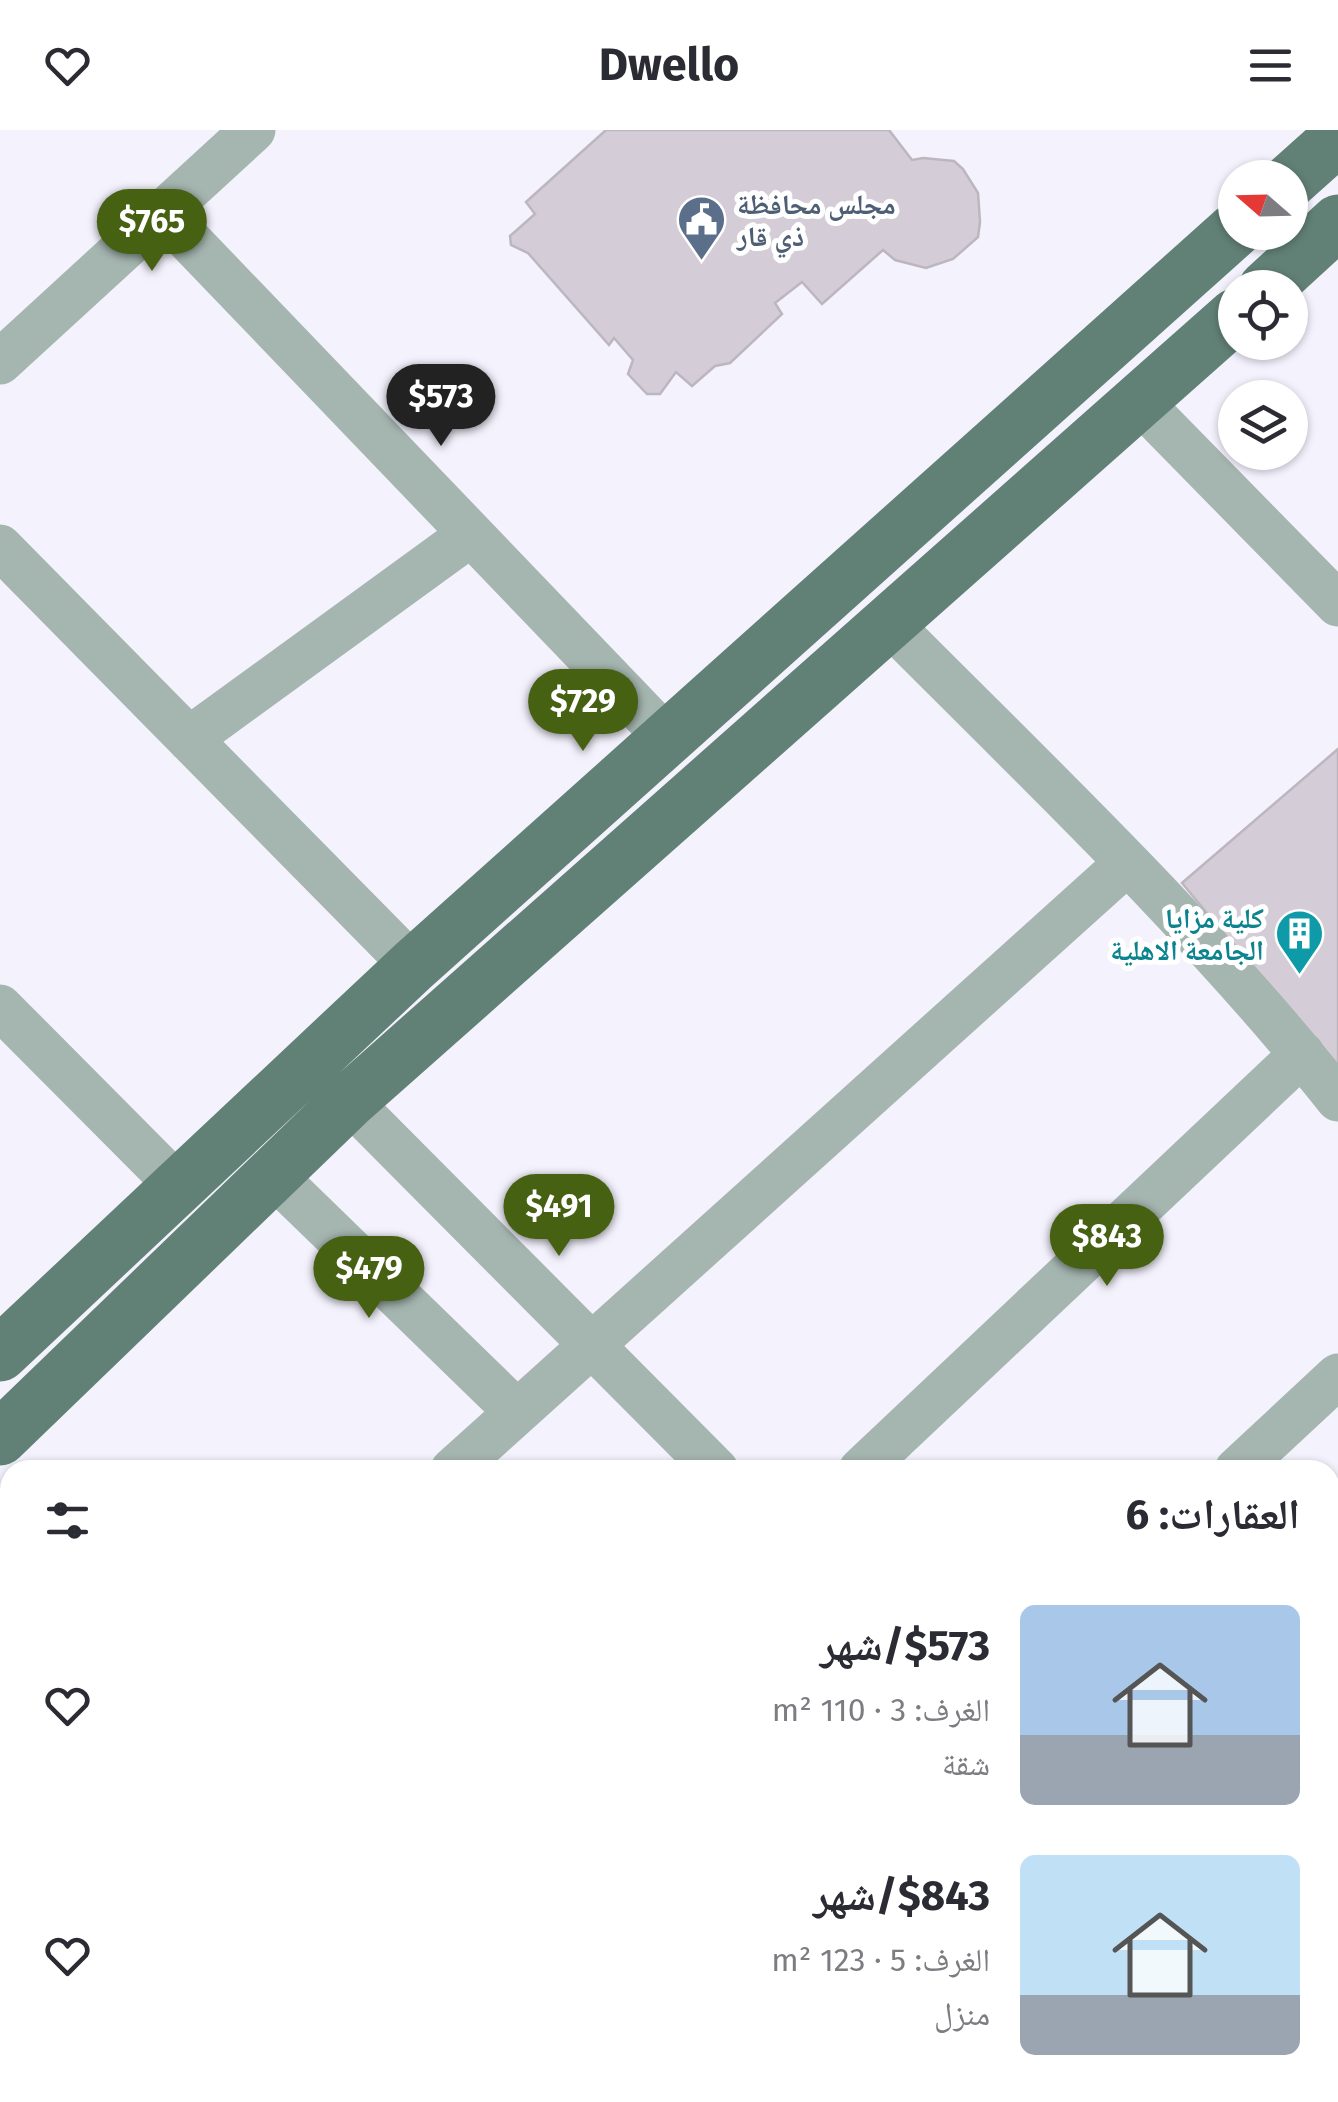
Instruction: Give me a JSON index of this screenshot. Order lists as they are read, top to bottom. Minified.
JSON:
{"places":{"public building":["مجلس محافظة ذي قار"],"building":["كلية مزايا الجامعة الاهلية"]},"north":"left","page":{"header":"Dwello","price":["$765","$573","$729","$491","$843","$479"],"heading":"العقارات: 6","list":[{"name":"$573/شهر","note":"الغرف: 3 · 110 m² · شقة"},{"name":"$843/شهر","note":"الغرف: 5 · 123 m² · منزل"}]}}
